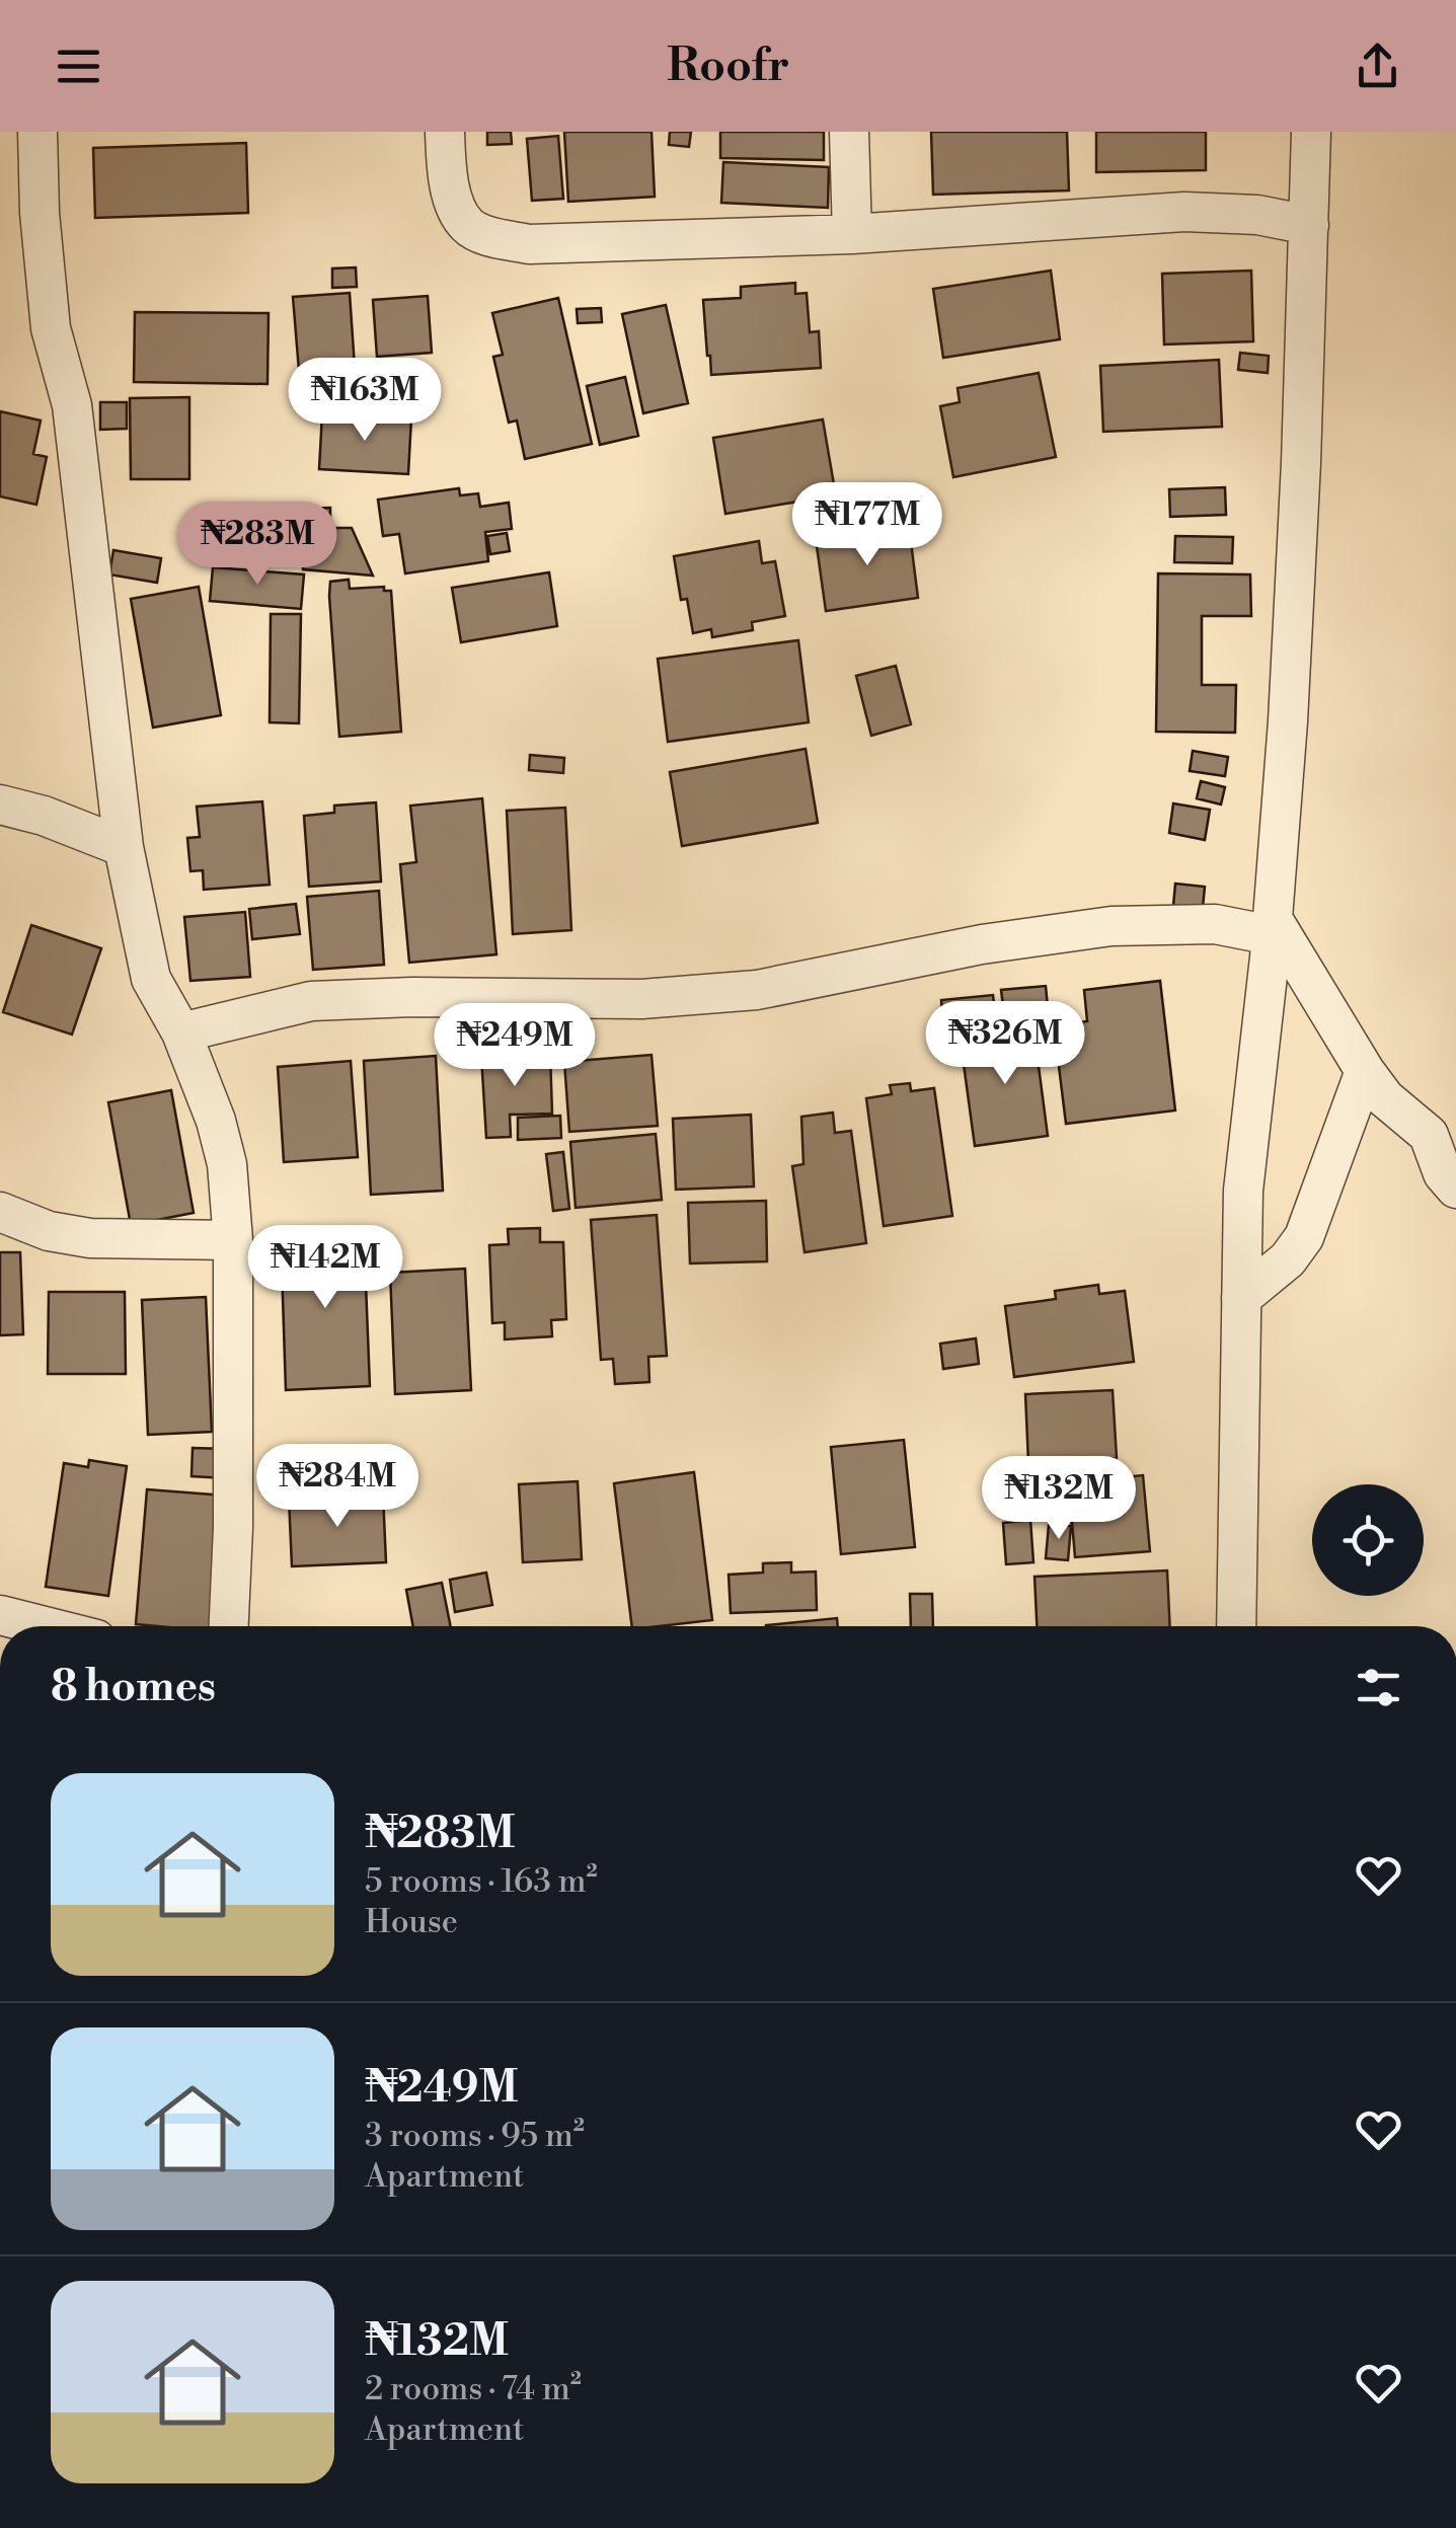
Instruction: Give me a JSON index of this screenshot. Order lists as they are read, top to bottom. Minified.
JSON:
{"page":{"header":"Roofr","price":["₦163M","₦177M","₦283M","₦326M","₦249M","₦142M","₦284M","₦132M"],"heading":"8 homes","list":[{"name":"₦283M","note":"5 rooms · 163 m² · House"},{"name":"₦249M","note":"3 rooms · 95 m² · Apartment"},{"name":"₦132M","note":"2 rooms · 74 m² · Apartment"}]}}
